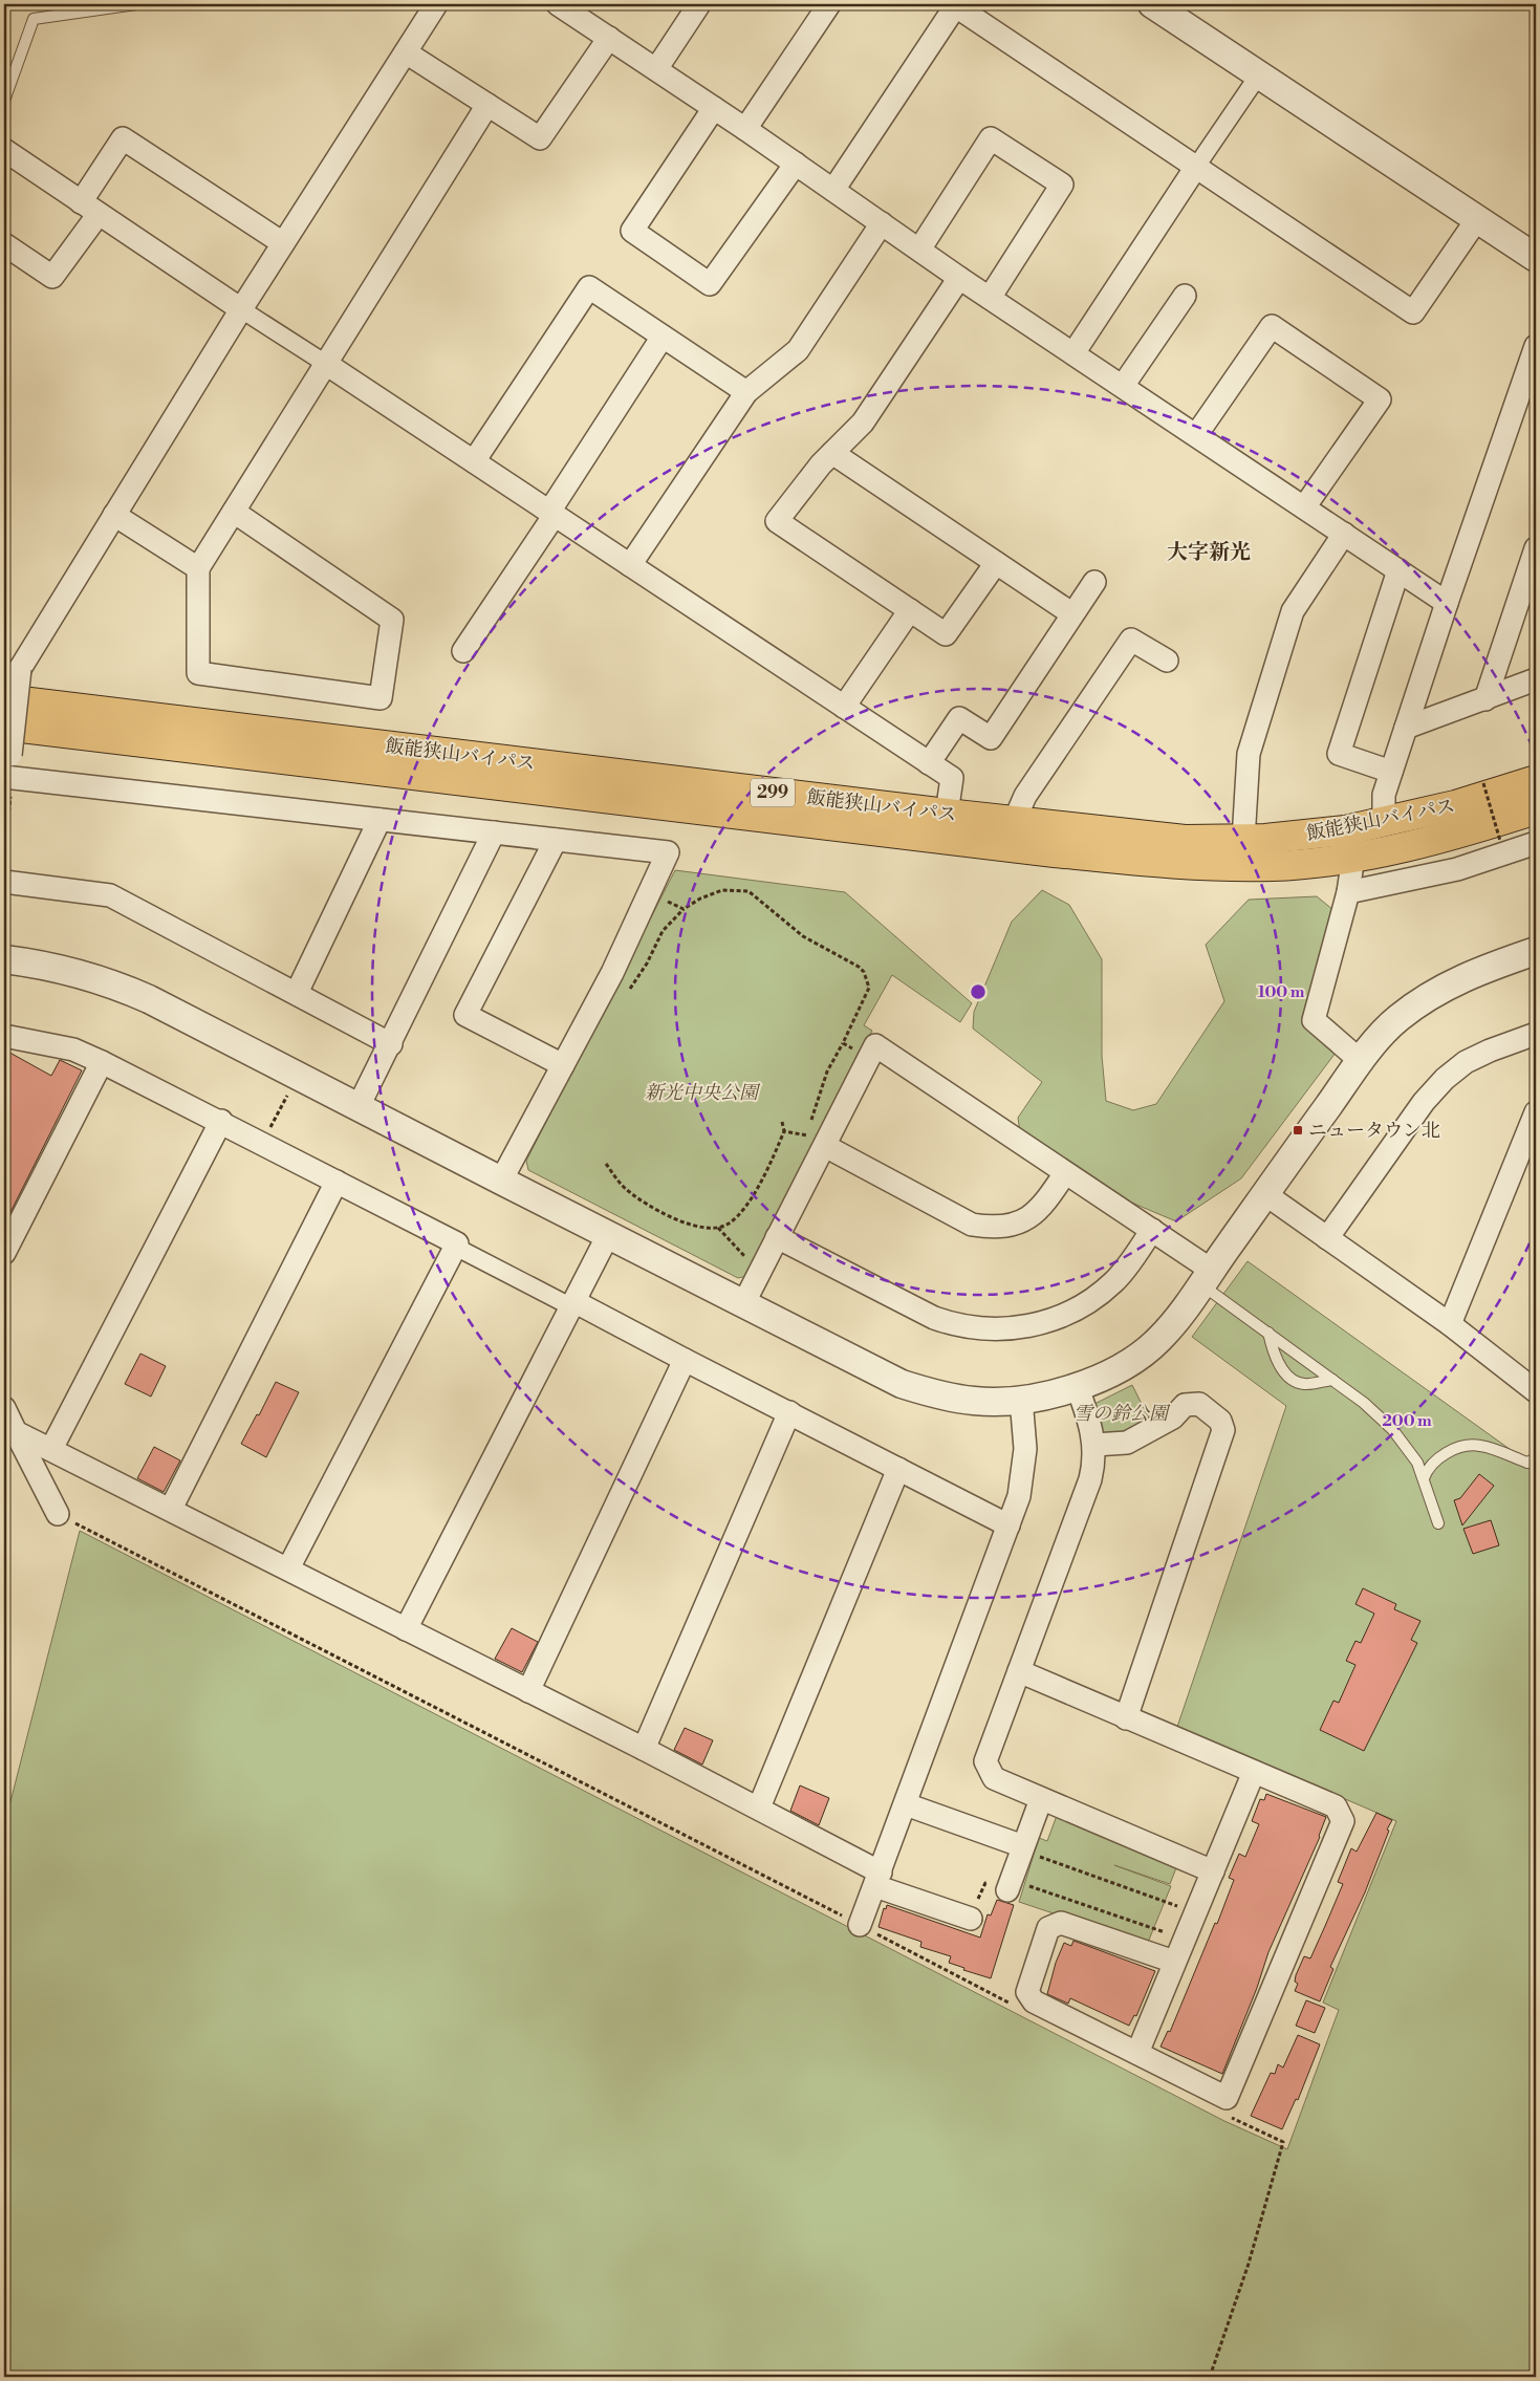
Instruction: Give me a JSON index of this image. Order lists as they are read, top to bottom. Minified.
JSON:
{"streets":{"highway":["飯能狭山バイパス","299"]},"districts":["大字新光"],"parks":["新光中央公園","雪の鈴公園"],"places":{"transit":["ニュータウン北"]},"rings":["100 m","200 m"]}
